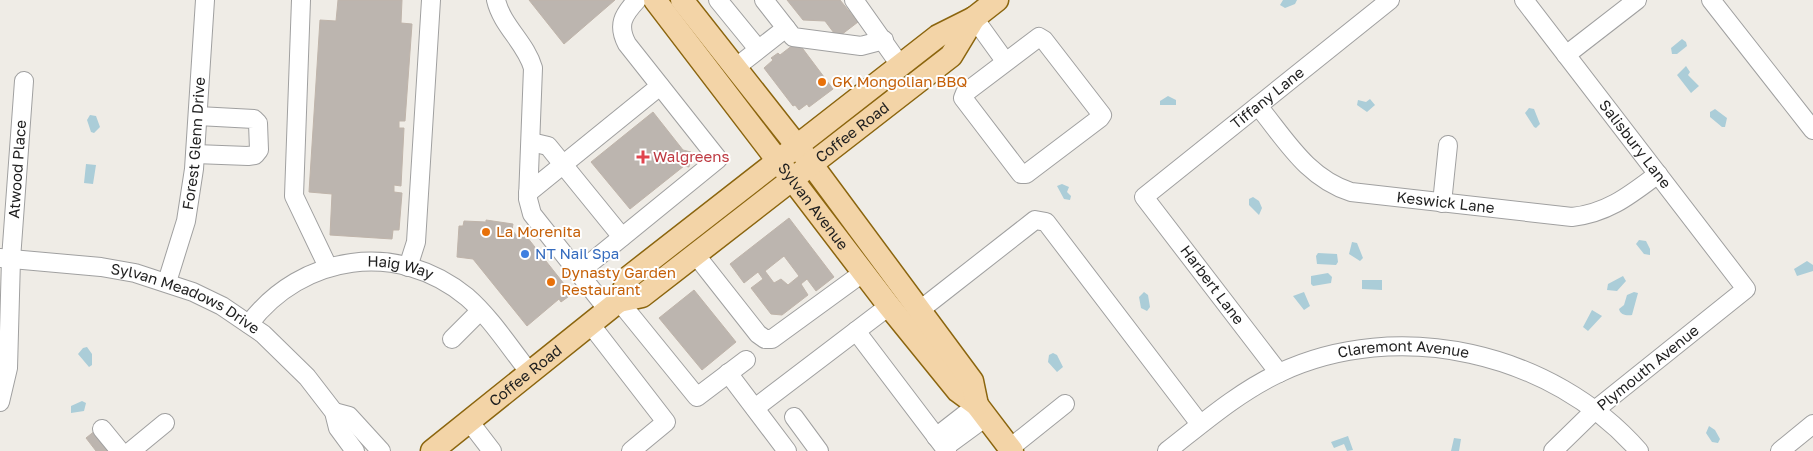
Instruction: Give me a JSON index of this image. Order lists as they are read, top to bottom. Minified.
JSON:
{"streets":{"main road":["Coffee Road","Sylvan Avenue"],"street":["Tiffany Lane","Forest Glenn Drive","Salisbury Lane","Atwood Place","Keswick Lane","Haig Way","Harbert Lane","Sylvan Meadows Drive","Claremont Avenue","Plymouth Avenue"]},"crossings":[["Tiffany Lane","Keswick Lane"],["Tiffany Lane","Harbert Lane"],["Coffee Road","Sylvan Avenue"],["Coffee Road","Haig Way"],["Forest Glenn Drive","Sylvan Meadows Drive"],["Salisbury Lane","Keswick Lane"],["Salisbury Lane","Plymouth Avenue"],["Atwood Place","Sylvan Meadows Drive"],["Haig Way","Sylvan Meadows Drive"],["Harbert Lane","Claremont Avenue"],["Claremont Avenue","Plymouth Avenue"]],"places":{"other":["GK Mongolian BBQ","La Morenita","NT Nail Spa","Dynasty Garden Restaurant"],"health":["Walgreens"]}}
